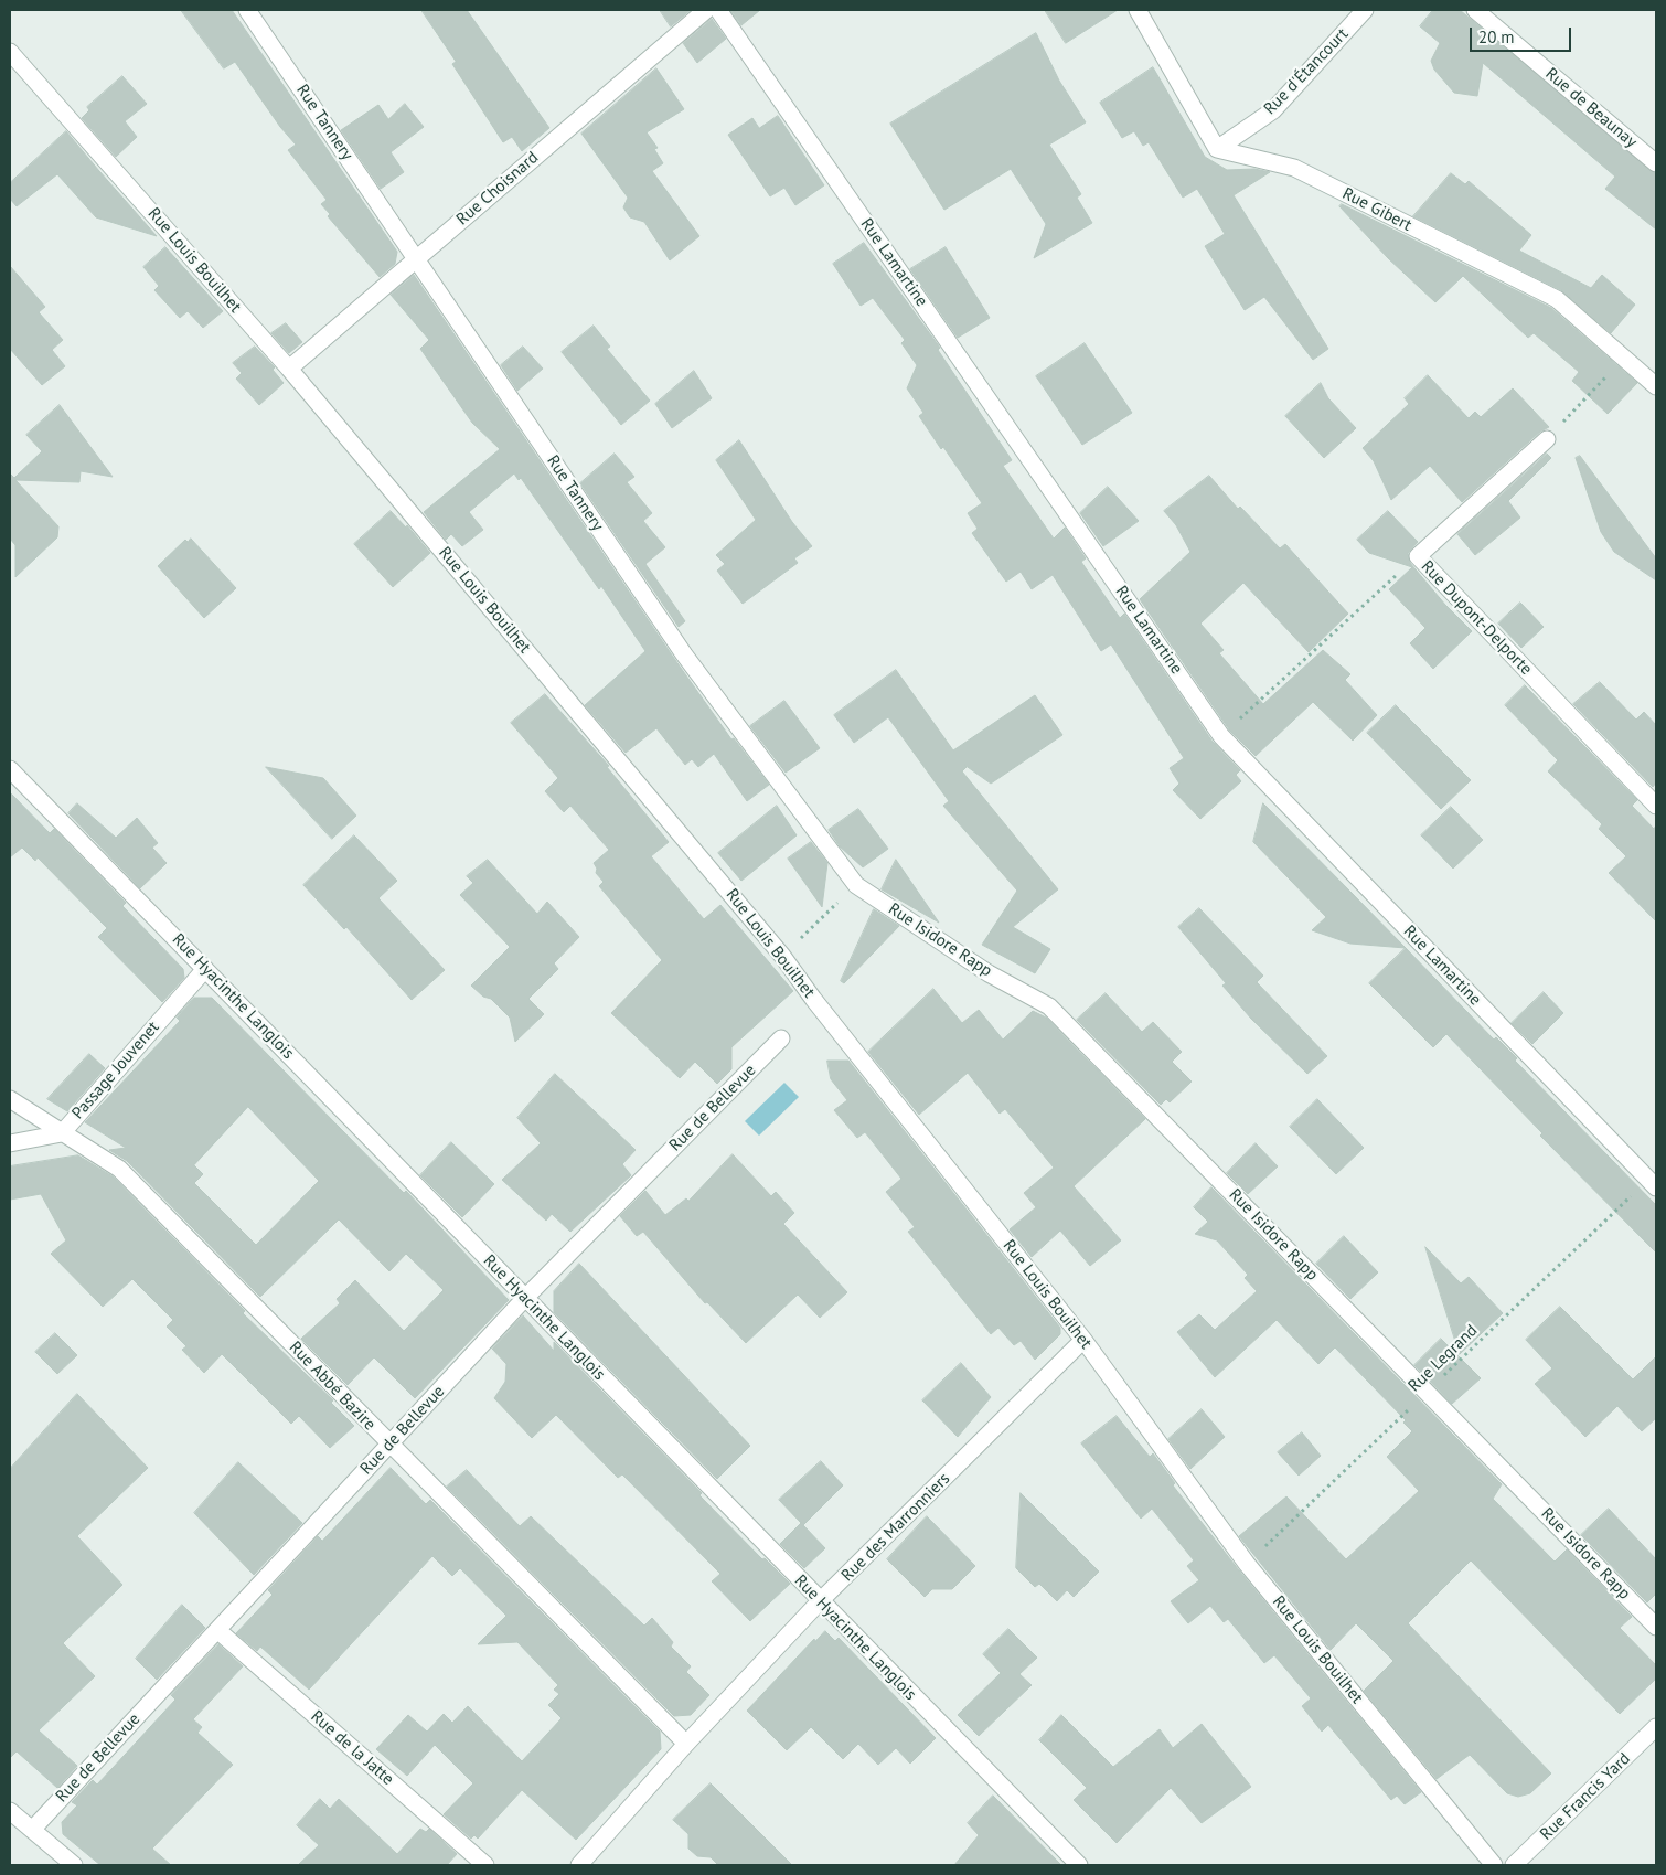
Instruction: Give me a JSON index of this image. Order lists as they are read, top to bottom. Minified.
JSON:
{"streets":{"street":["Rue d'Étancourt","Rue de Beaunay","Rue Tannery","Rue Choisnard","Rue Gibert","Rue Louis Bouilhet","Rue Lamartine","Rue Dupont-Delporte","Rue Isidore Rapp","Rue Hyacinthe Langlois","Passage Jouvenet","Rue de Bellevue","Rue Abbé Bazire","Rue des Marronniers","Rue de la Jatte","Rue Francis Yard"],"path":["Rue Legrand"]},"crossings":[["Rue d'Étancourt","Rue Gibert"],["Rue Tannery","Rue Choisnard"],["Rue Tannery","Rue Isidore Rapp"],["Rue Choisnard","Rue Louis Bouilhet"],["Rue Louis Bouilhet","Rue Legrand"],["Rue Louis Bouilhet","Rue des Marronniers"],["Rue Lamartine","Rue Legrand"],["Rue Isidore Rapp","Rue Legrand"],["Rue Hyacinthe Langlois","Passage Jouvenet"],["Rue Hyacinthe Langlois","Rue de Bellevue"],["Rue Hyacinthe Langlois","Rue des Marronniers"],["Passage Jouvenet","Rue Abbé Bazire"],["Rue de Bellevue","Rue Abbé Bazire"],["Rue de Bellevue","Rue de la Jatte"],["Rue Abbé Bazire","Rue des Marronniers"]],"scale_bar":"20 m"}
